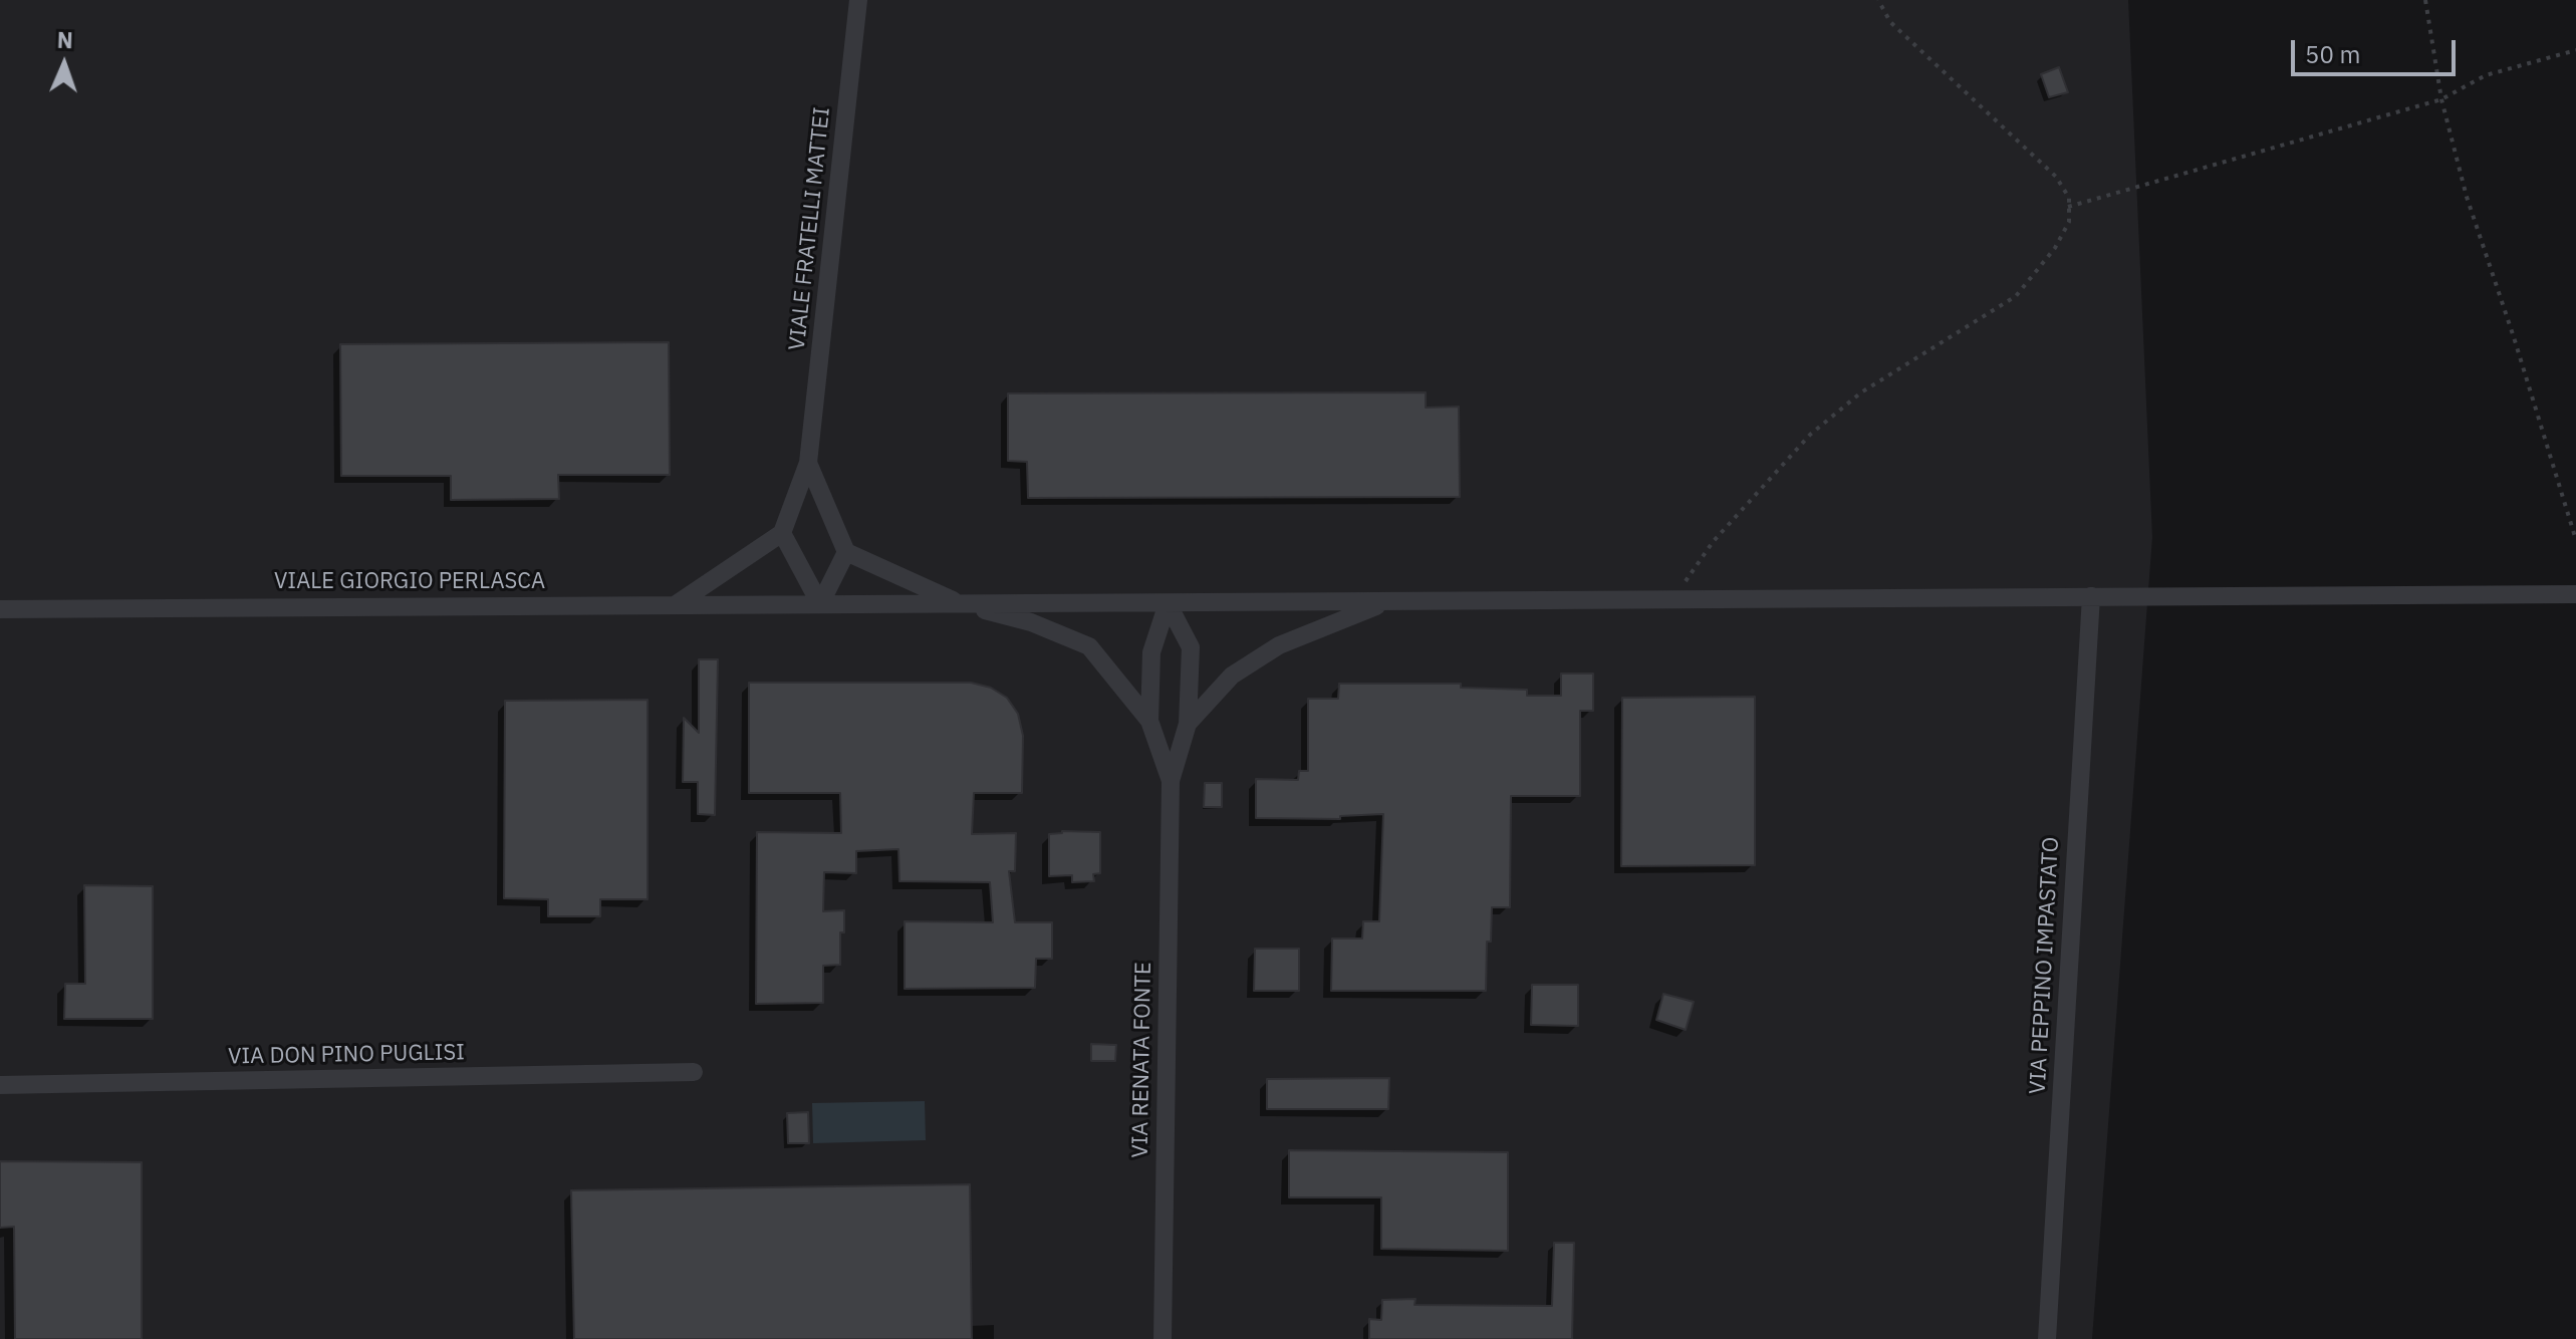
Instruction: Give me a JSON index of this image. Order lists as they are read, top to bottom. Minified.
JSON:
{"streets":{"street":["VIALE FRATELLI MATTEI","VIALE GIORGIO PERLASCA","VIA PEPPINO IMPASTATO","VIA DON PINO PUGLISI","VIA RENATA FONTE"]},"crossings":[["VIALE GIORGIO PERLASCA","VIA RENATA FONTE"]],"scale_bar":"50 m","north":"top"}
